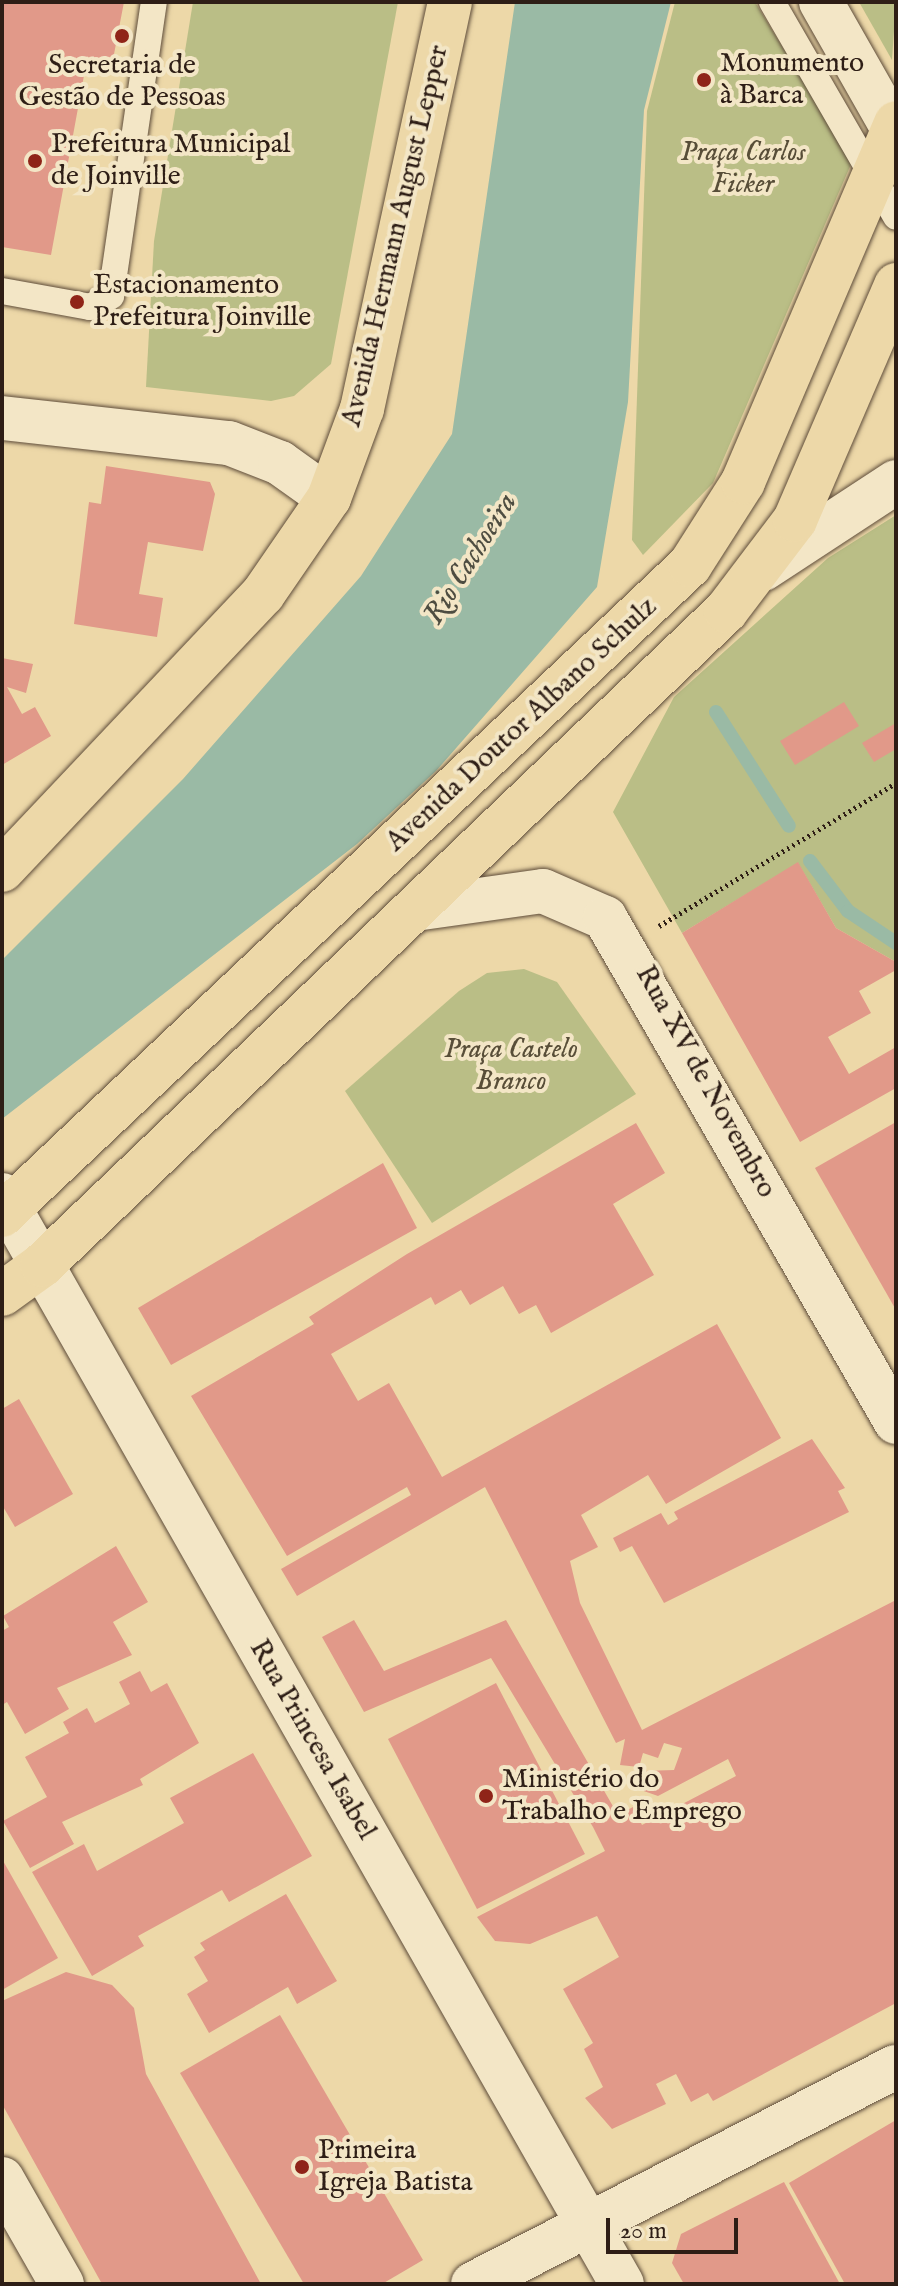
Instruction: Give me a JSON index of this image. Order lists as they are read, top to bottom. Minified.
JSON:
{"streets":{"main road":["Avenida Hermann August Lepper","Avenida Doutor Albano Schulz","Rua XV de Novembro","Rua Princesa Isabel"]},"crossings":[["Avenida Doutor Albano Schulz","Rua XV de Novembro"],["Avenida Doutor Albano Schulz","Rua Princesa Isabel"]],"water":["Rio Cachoeira"],"parks":["Praça Carlos Ficker","Praça Castelo Branco"],"places":["Secretaria de Gestão de Pessoas","Monumento à Barca","Prefeitura Municipal de Joinville","Estacionamento Prefeitura Joinville","Ministério do Trabalho e Emprego","Primeira Igreja Batista"],"scale_bar":"20 m"}
